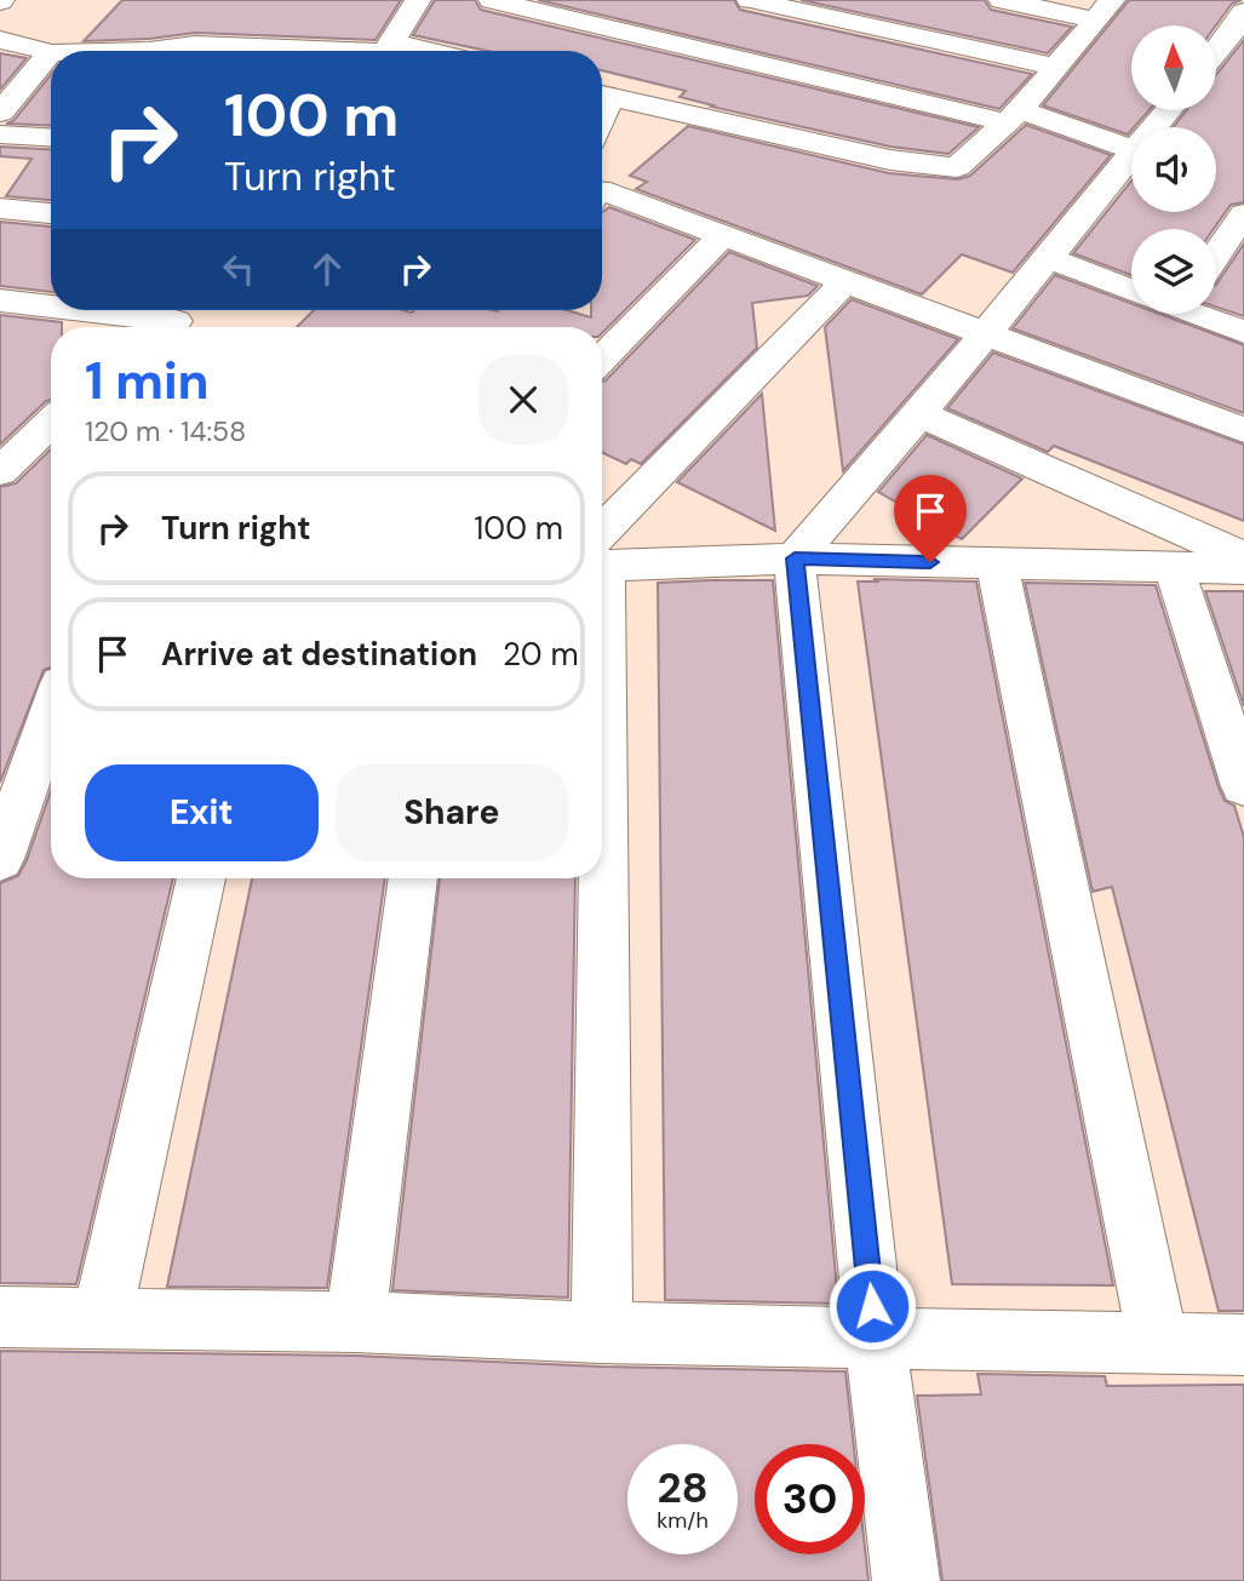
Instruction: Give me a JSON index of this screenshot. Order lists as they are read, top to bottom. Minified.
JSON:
{"north":"top","page":{"turn":["100 m","Turn right"],"heading":["1 min","120 m · 14:58"],"list":[{"name":"Turn right","value":"100 m"},{"name":"Arrive at destination","value":"20 m"}],"buttons":["Exit","Share"],"speed":"28 km/h","limit":"30"}}
